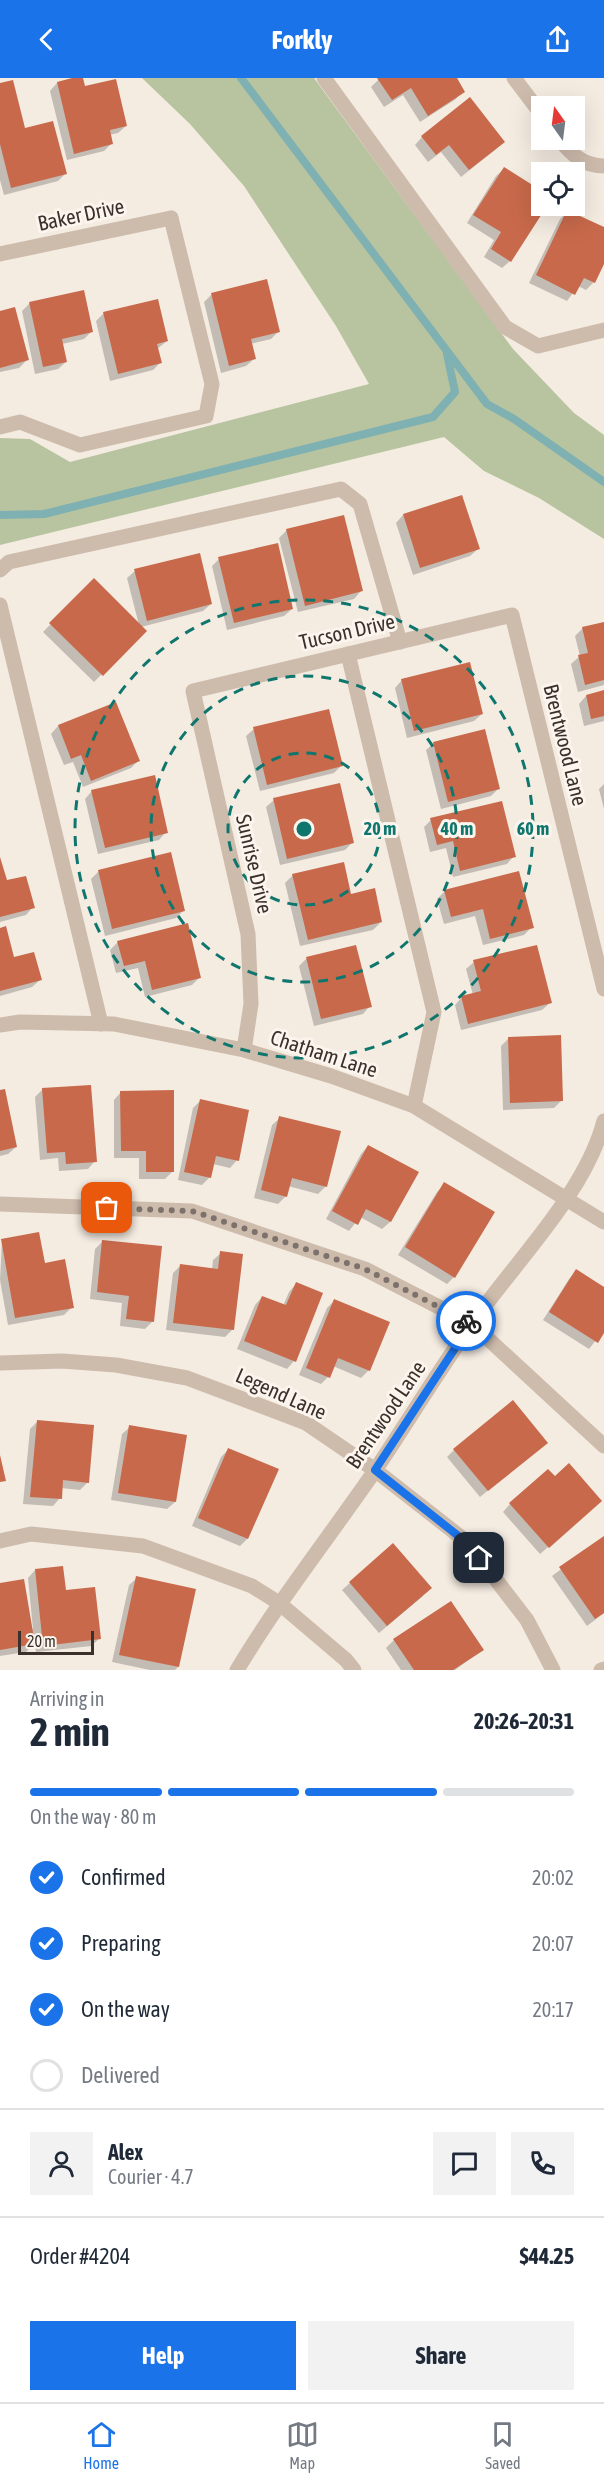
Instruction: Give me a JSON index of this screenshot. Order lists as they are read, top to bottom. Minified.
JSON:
{"streets":{"street":["Baker Drive","Tucson Drive","Brentwood Lane","Sunrise Drive","Chatham Lane","Legend Lane"]},"crossings":[["Tucson Drive","Brentwood Lane"],["Tucson Drive","Sunrise Drive"],["Brentwood Lane","Chatham Lane"],["Brentwood Lane","Legend Lane"],["Sunrise Drive","Chatham Lane"]],"scale_bar":"20 m","north":"top","page":{"header":"Forkly","scale":"20 m","heading":["2 min","Arriving in","20:26–20:31"],"panel":["Alex","Courier · 4.7","Order #4204","$44.25"],"bar":"On the way · 80 m","list":[["Confirmed","20:02"],["Preparing","20:07"],["On the way","20:17"],"Delivered"],"buttons":["Help","Share"],"tabs":["Home","Map","Saved"]},"rings":["20 m","40 m","60 m"]}
